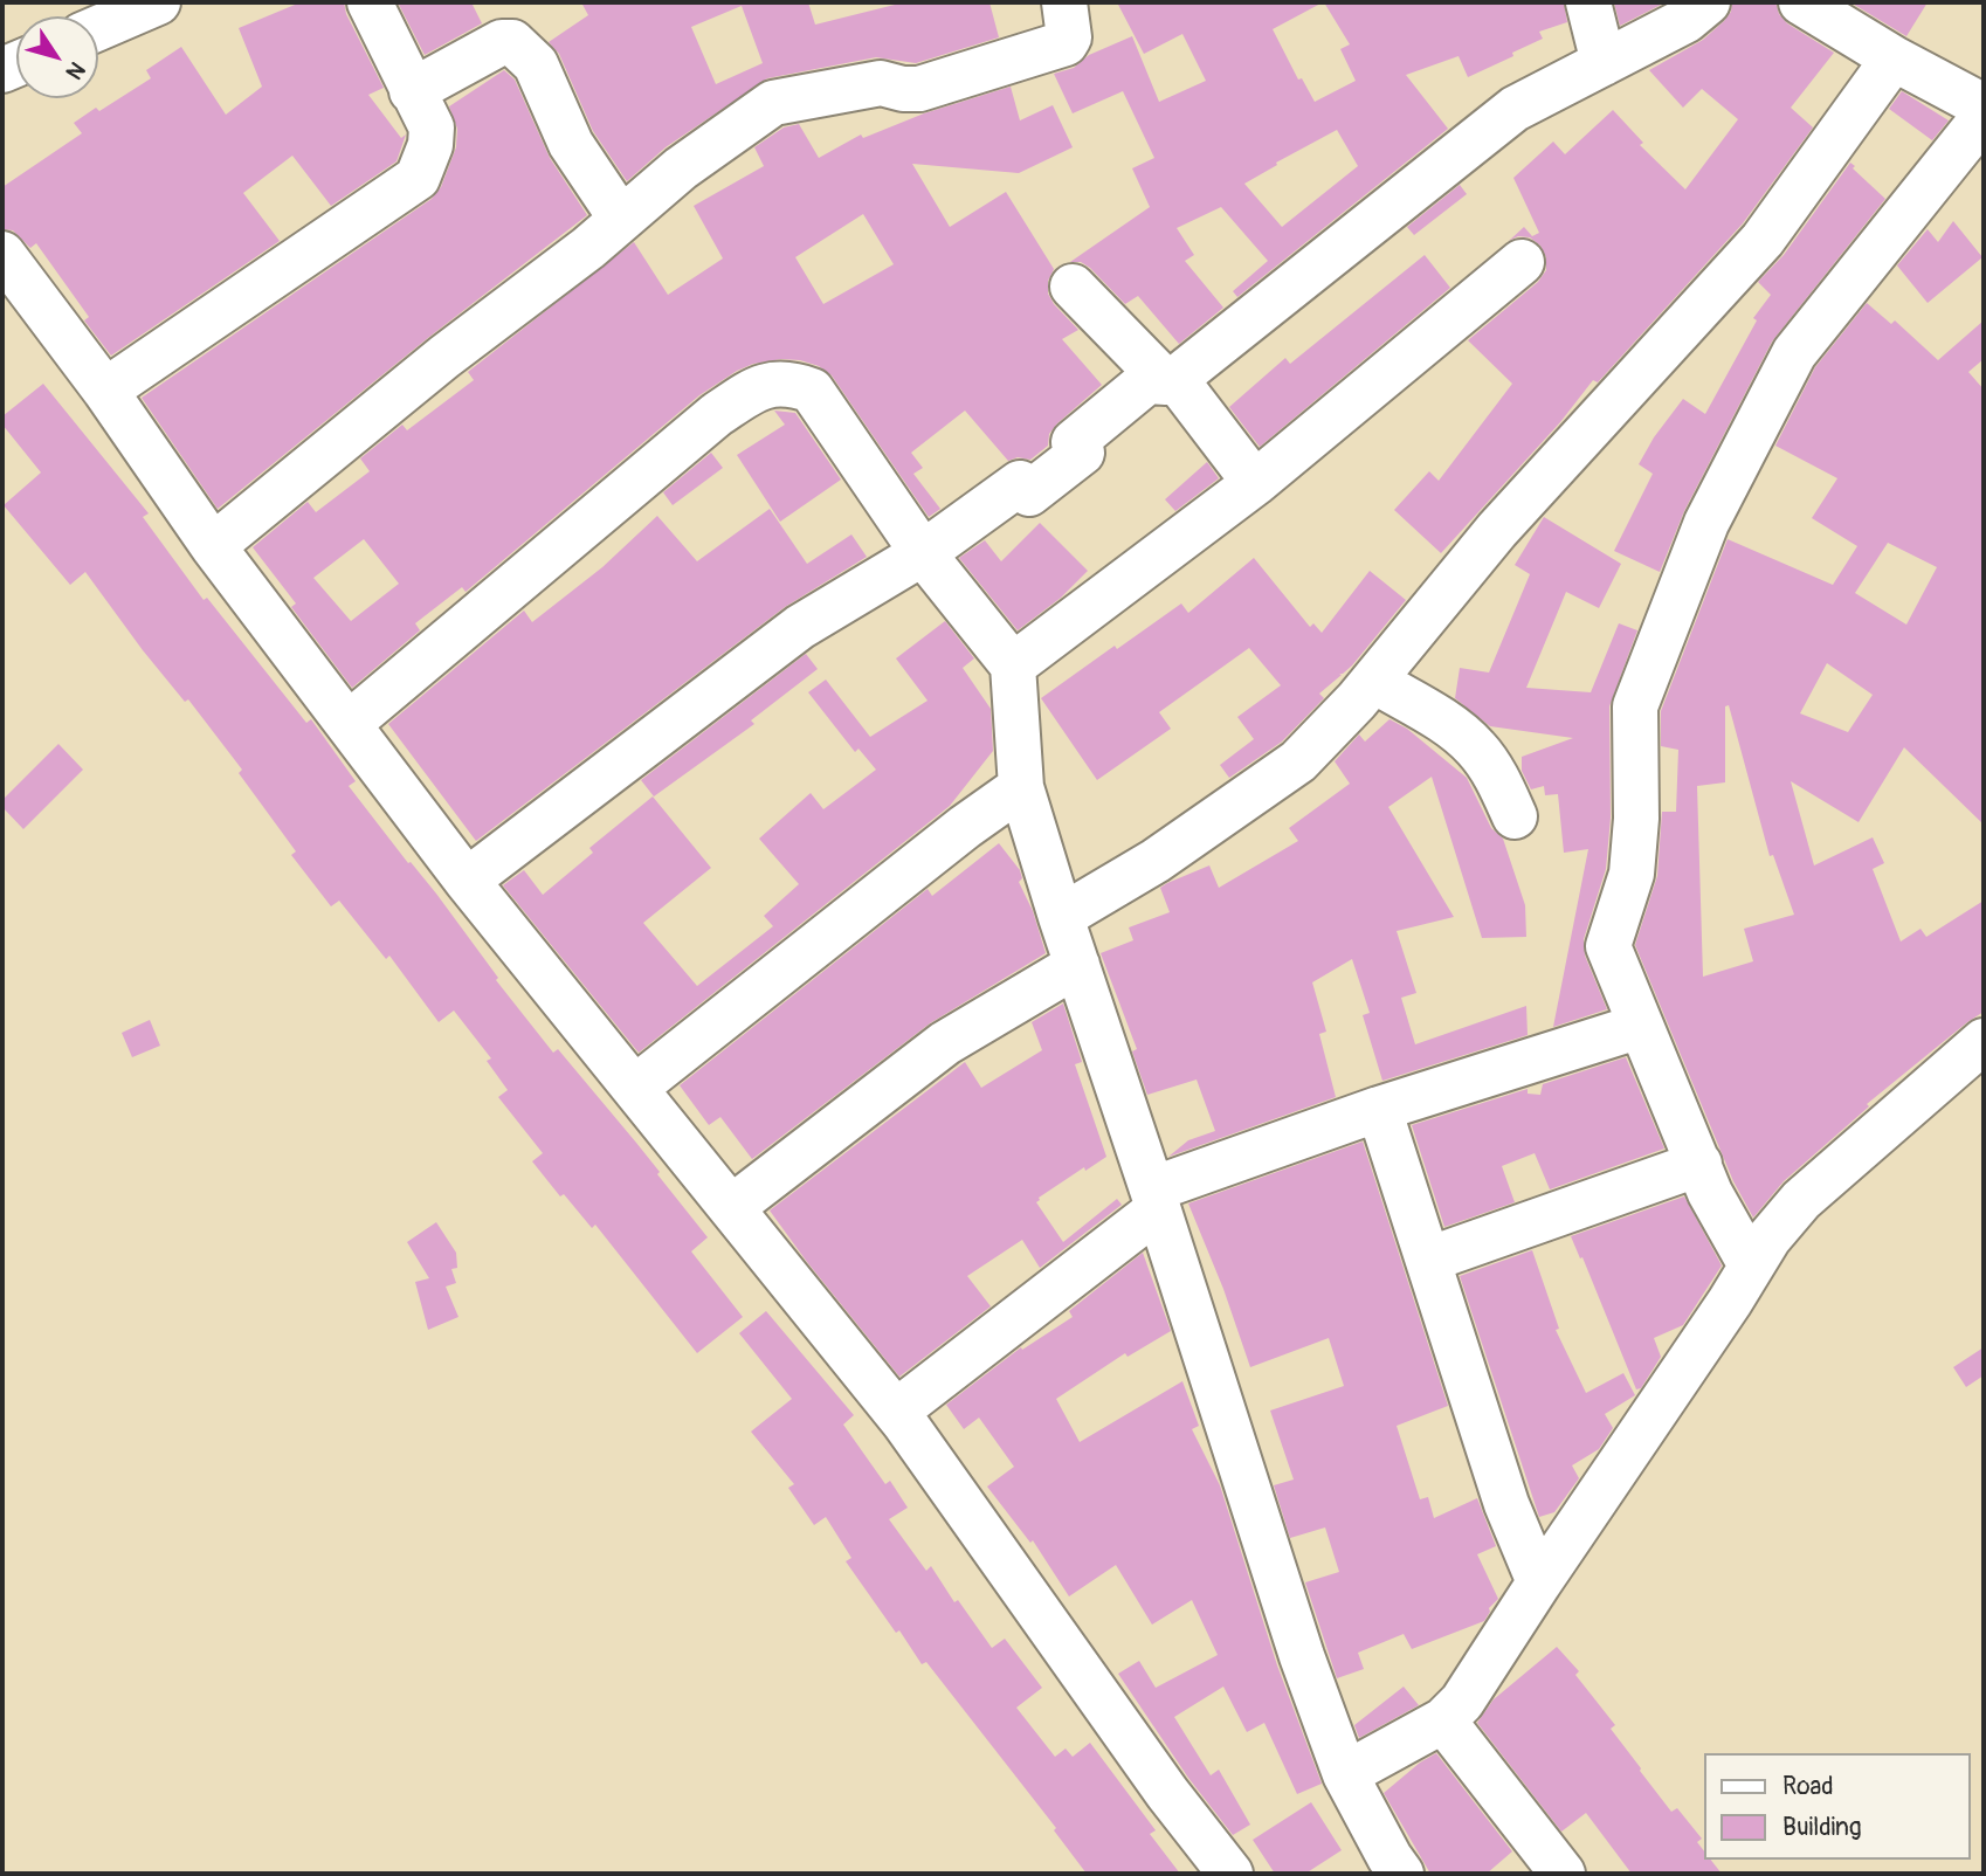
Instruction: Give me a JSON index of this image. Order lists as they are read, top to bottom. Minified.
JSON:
{"legend":["Road","Building"],"north":"bottom right"}
